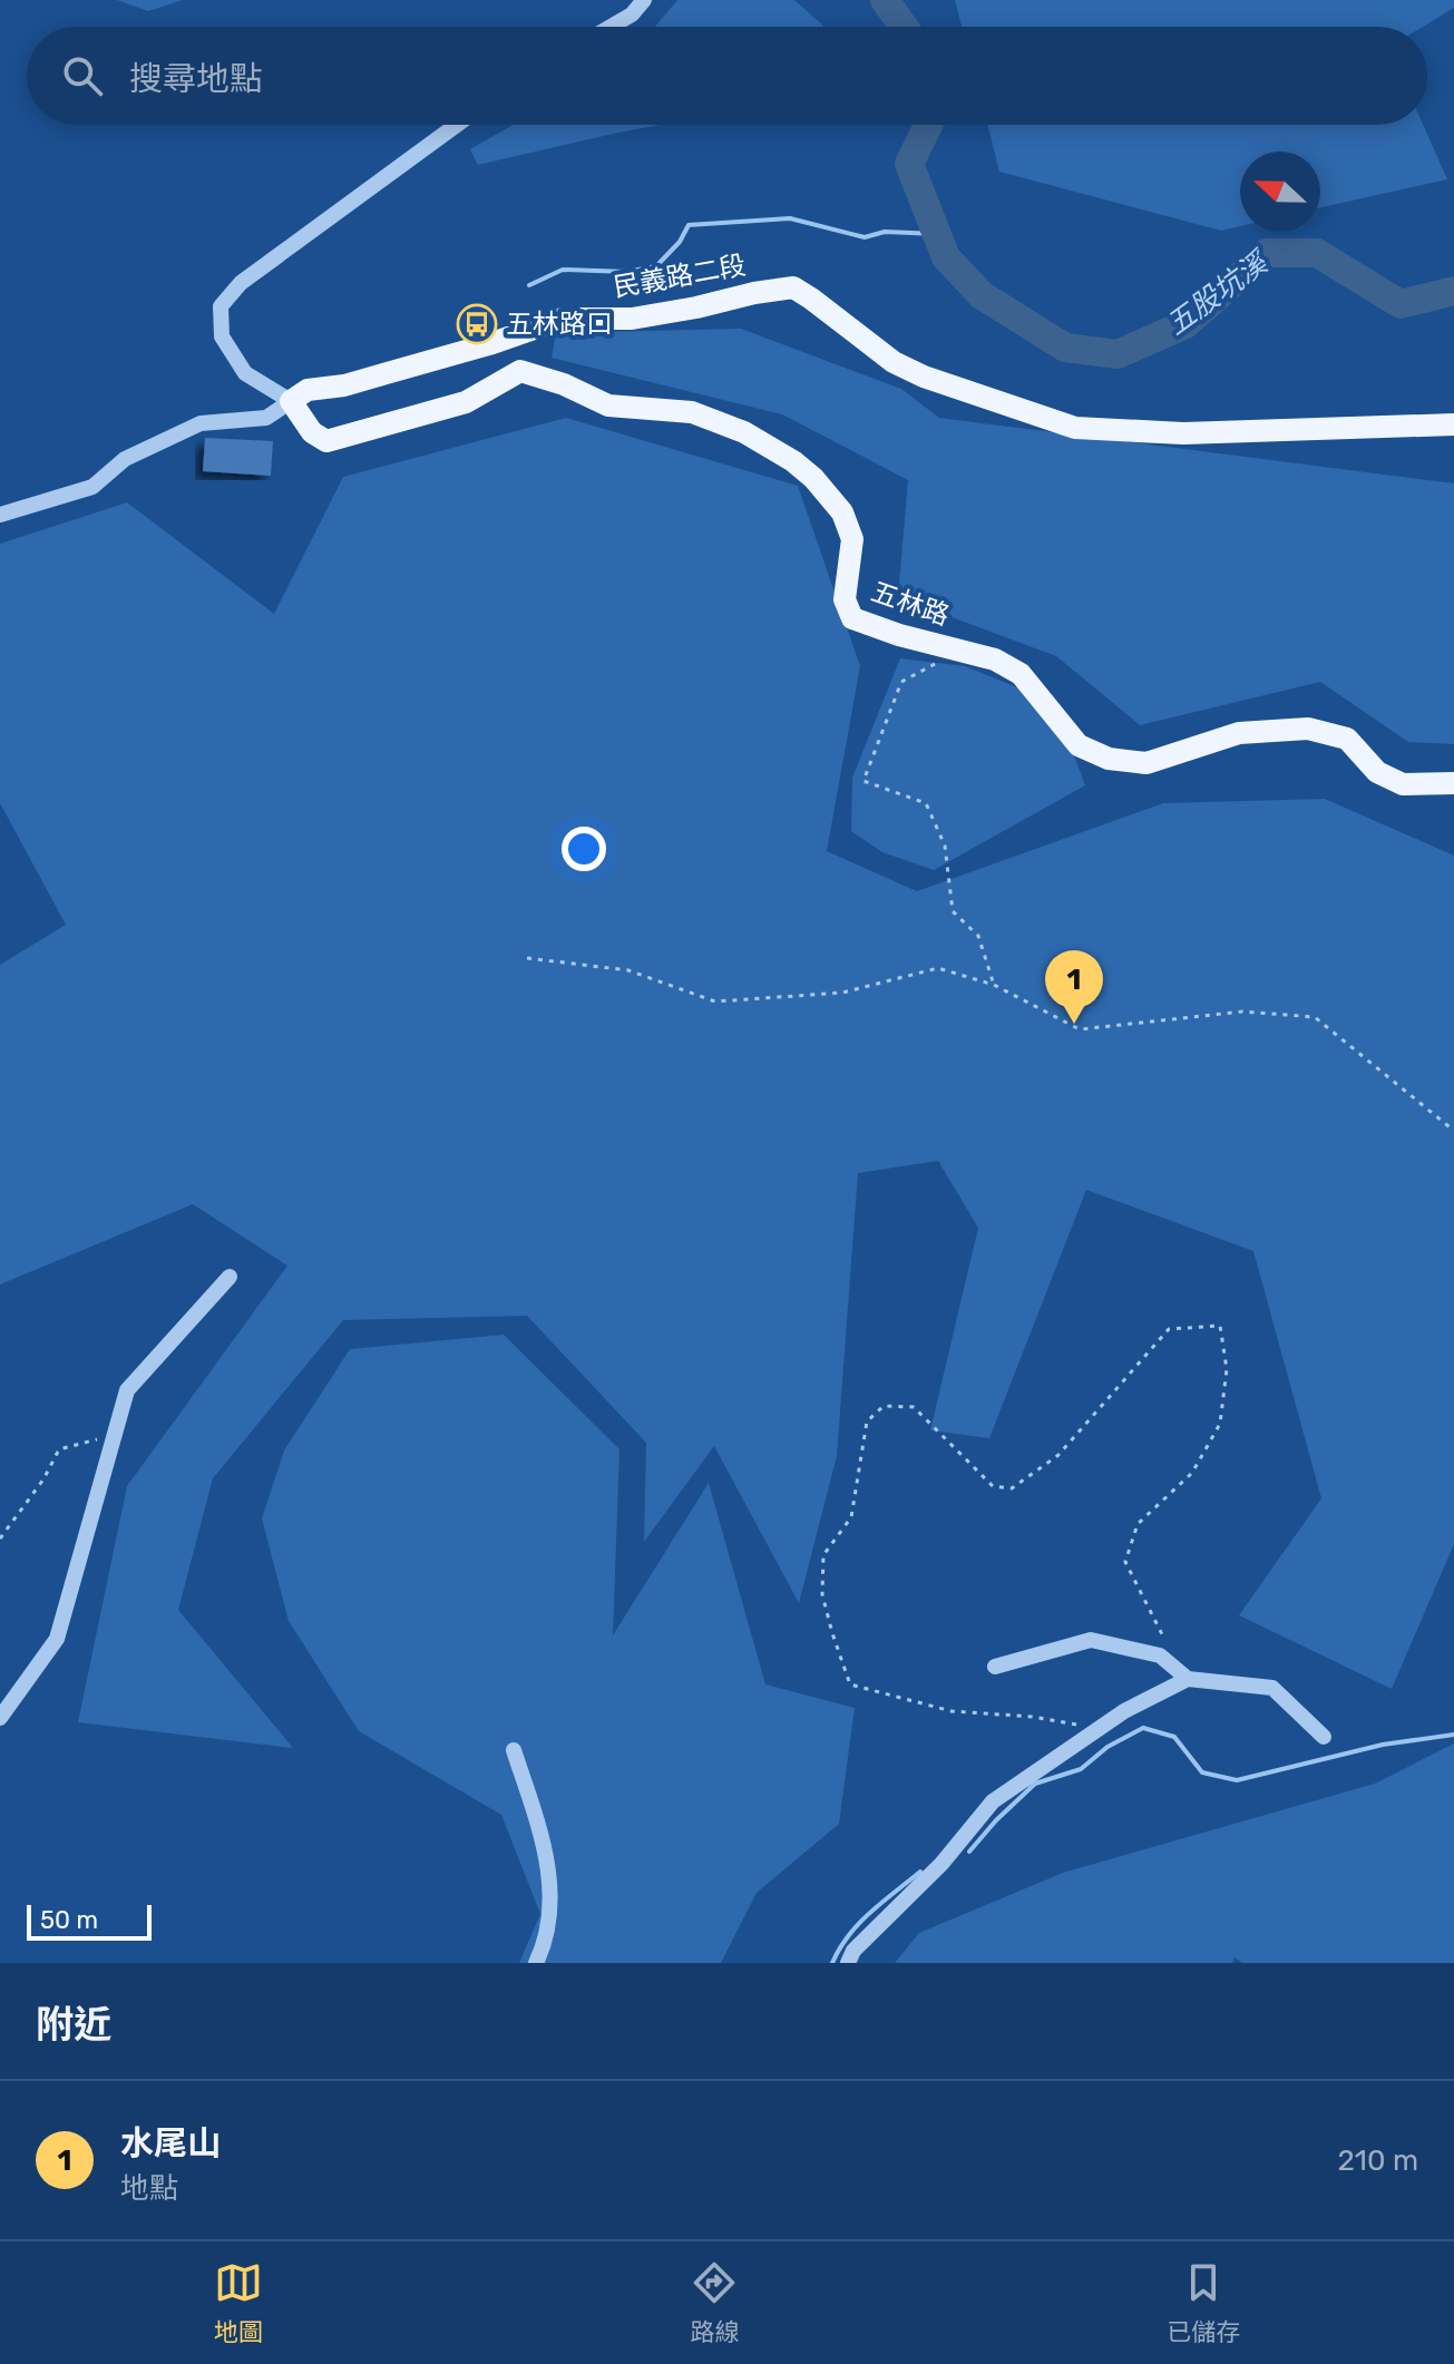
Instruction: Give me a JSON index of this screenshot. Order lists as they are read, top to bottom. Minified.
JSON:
{"streets":{"main road":["民義路二段","五林路"]},"crossings":[["民義路二段","五林路"]],"water":["五股坑溪"],"places":{"bus stop":["五林路口"]},"scale_bar":"50 m","north":"left","page":{"search":"搜尋地點","pins":"1","scale":"50 m","heading":"附近","list":[{"mark":"1","name":"水尾山","note":"地點","value":"210 m"}],"nav":["地圖","路線","已儲存"]}}
